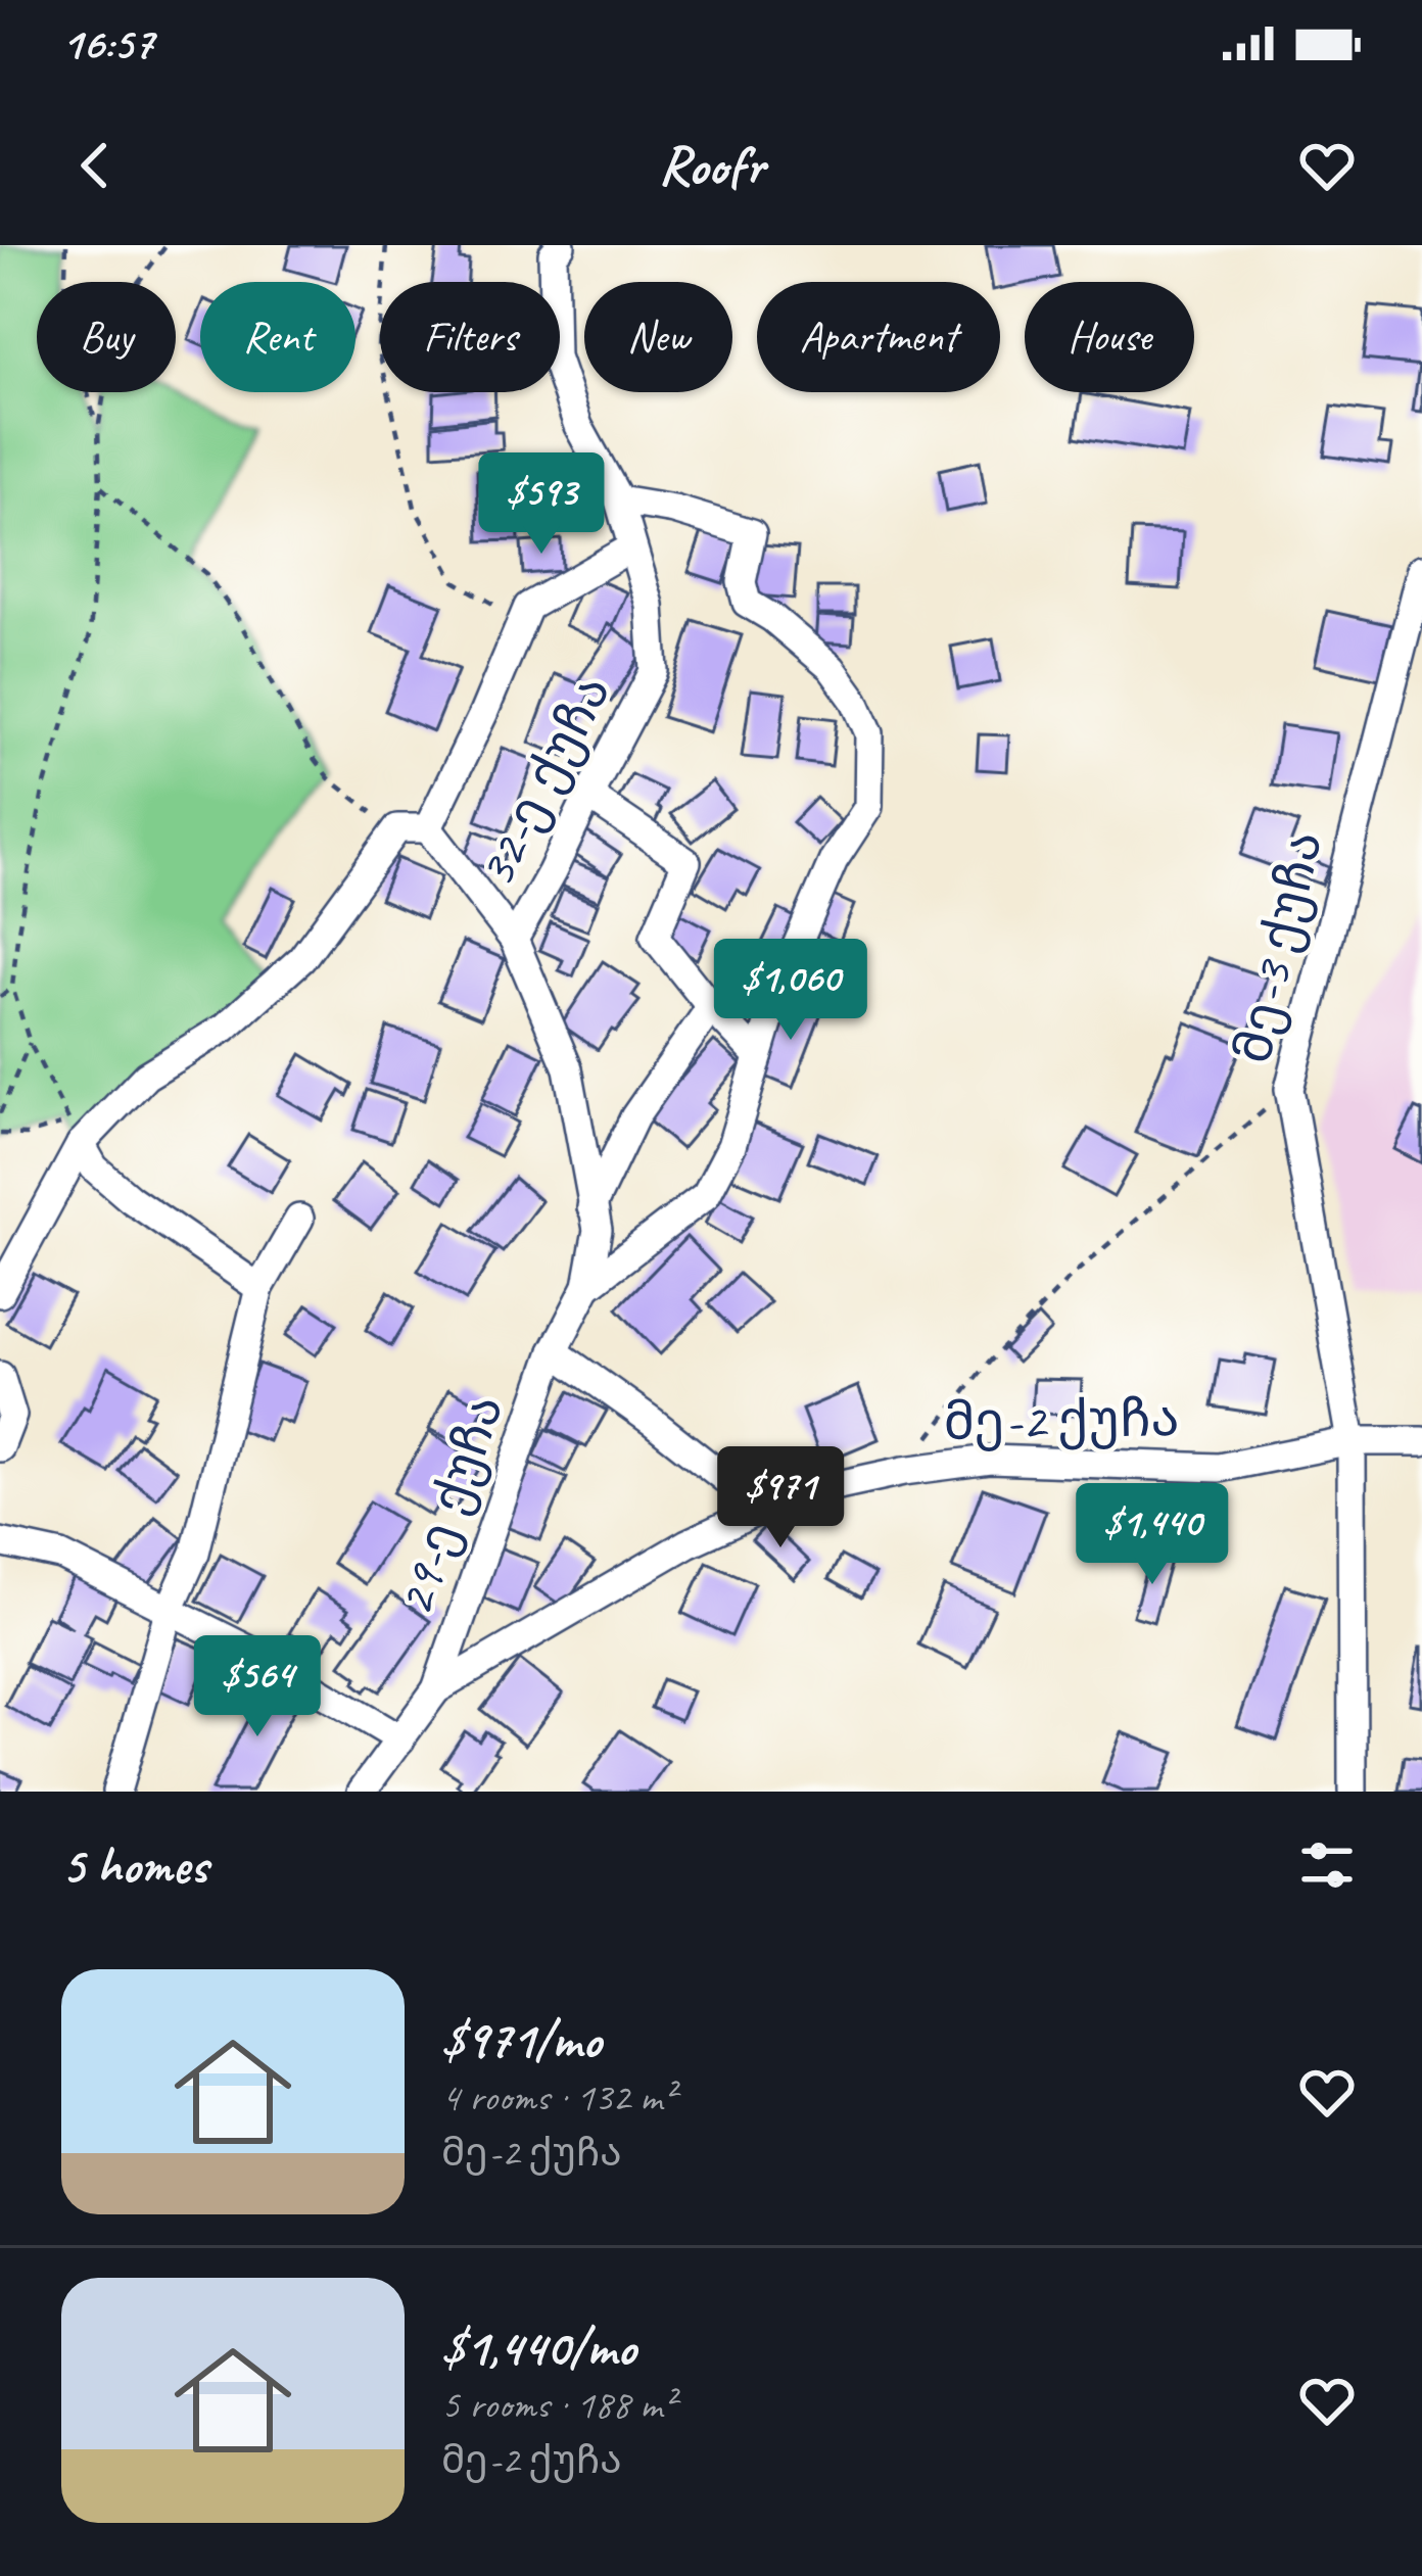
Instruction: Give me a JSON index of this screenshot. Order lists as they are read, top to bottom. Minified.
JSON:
{"streets":{"street":["32-ე ქუჩა","მე-3 ქუჩა","მე-2 ქუჩა","29-ე ქუჩა"]},"crossings":[["მე-3 ქუჩა","მე-2 ქუჩა"],["მე-2 ქუჩა","29-ე ქუჩა"]],"page":{"status":"16:57","header":"Roofr","chip":["Buy","Rent","Filters","New","Apartment","House"],"price":["$593","$1,060","$971","$1,440","$564"],"heading":"5 homes","list":[{"name":"$971/mo","note":"4 rooms · 132 m² · მე-2 ქუჩა"},{"name":"$1,440/mo","note":"5 rooms · 188 m² · მე-2 ქუჩა"}]}}
